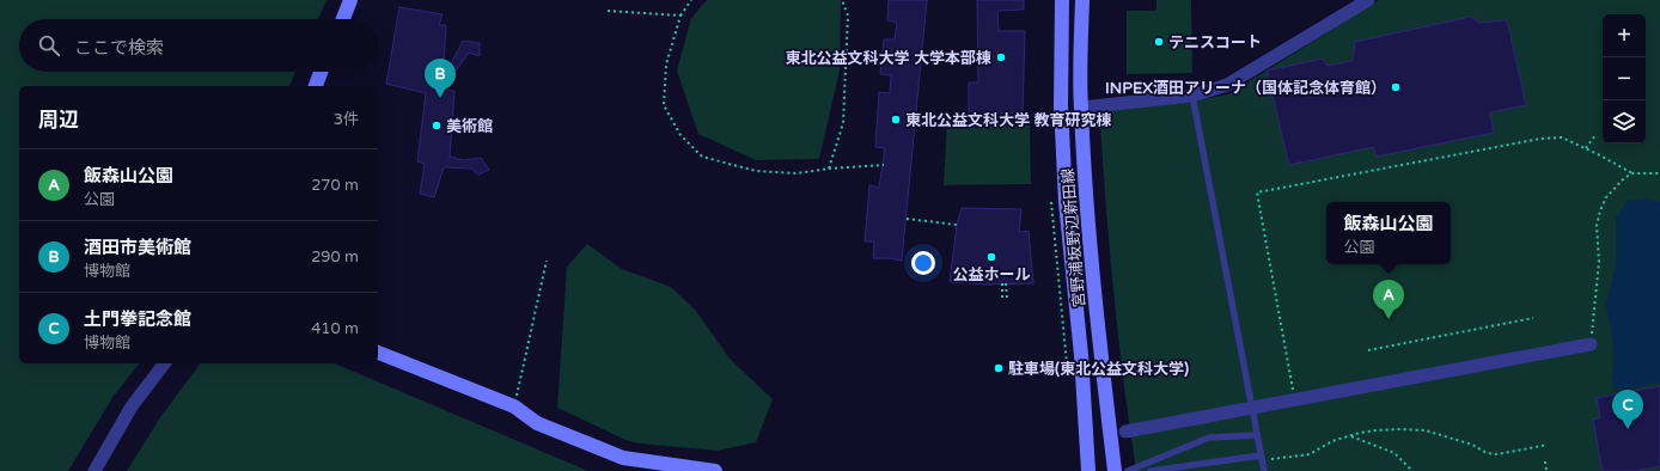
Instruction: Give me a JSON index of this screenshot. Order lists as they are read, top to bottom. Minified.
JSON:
{"streets":{"main road":["宮野浦坂野辺新田線"]},"places":["テニスコート","東北公益文科大学 大学本部棟","INPEX酒田アリーナ（国体記念体育館）","東北公益文科大学 教育研究棟","美術館","公益ホール","駐車場(東北公益文科大学)"],"page":{"map_buttons":["+","−"],"search":"ここで検索","pins":["B","A","C"],"heading":["周辺","3件"],"list":[{"mark":"A","name":"飯森山公園","note":"公園","value":"270 m"},{"mark":"B","name":"酒田市美術館","note":"博物館","value":"290 m"},{"mark":"C","name":"土門拳記念館","note":"博物館","value":"410 m"}],"popup":["飯森山公園","公園"]}}
